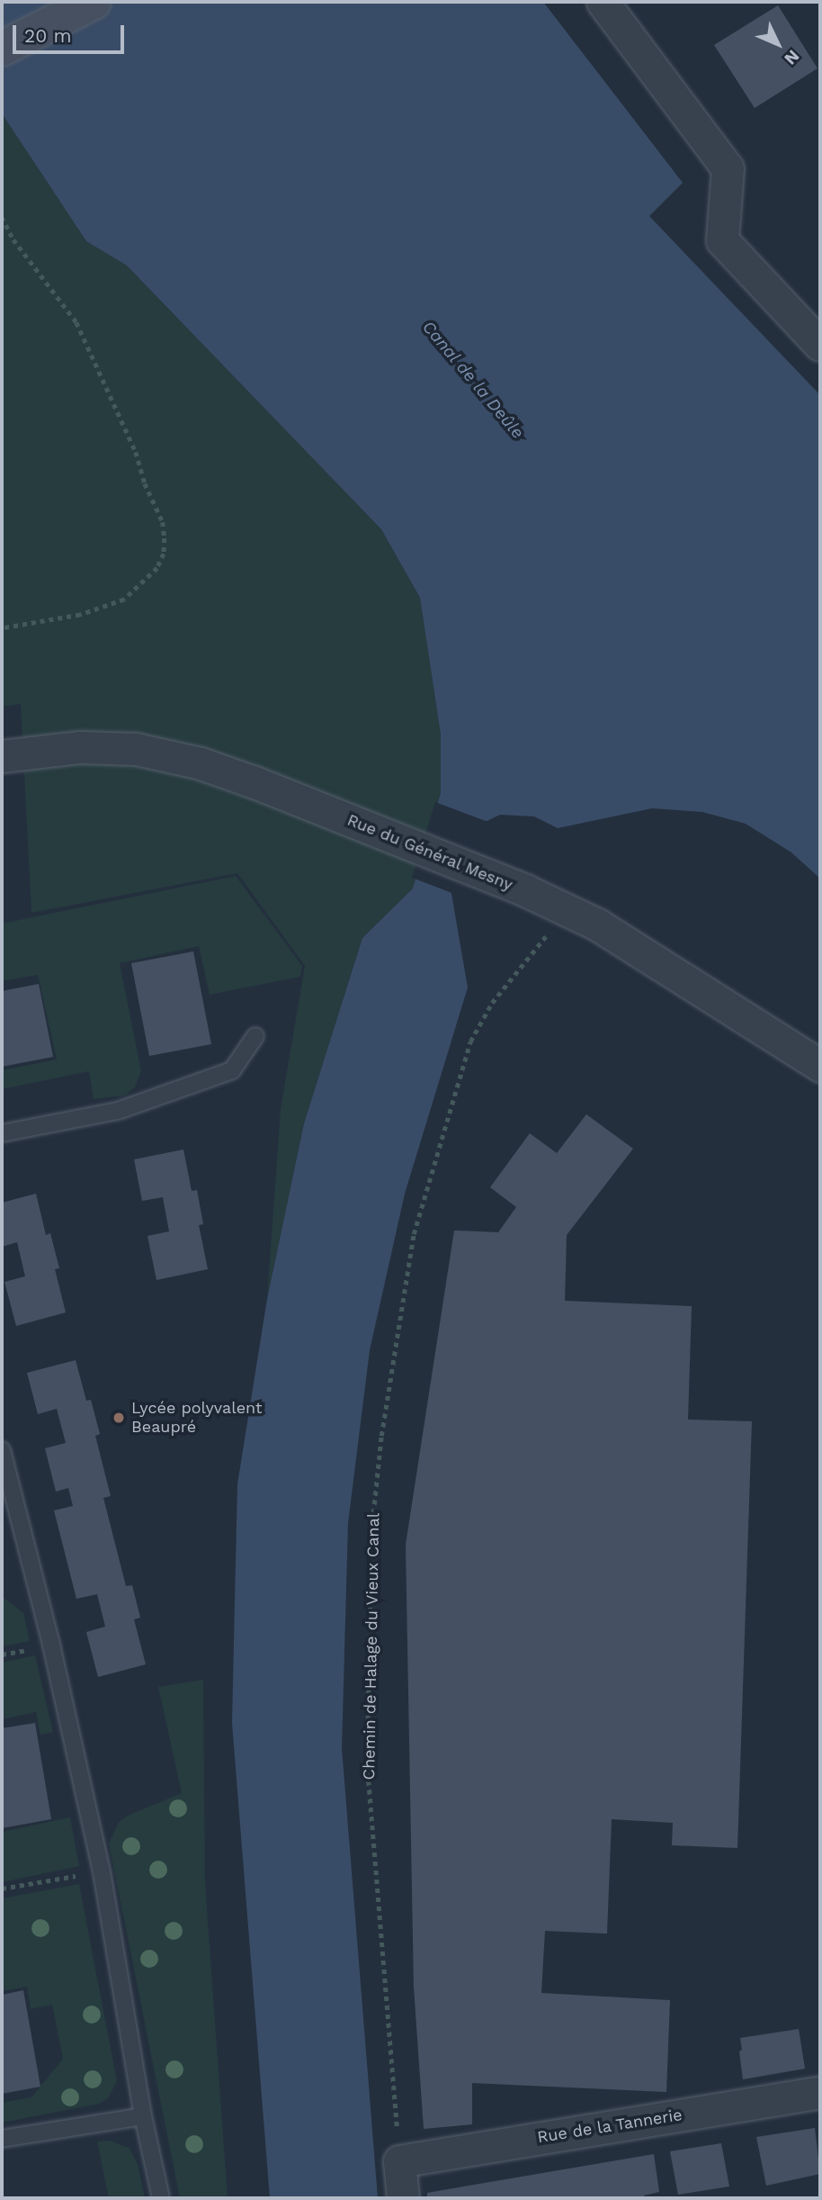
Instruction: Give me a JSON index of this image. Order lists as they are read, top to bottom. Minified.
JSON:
{"streets":{"street":["Rue du Général Mesny","Rue de la Tannerie"],"path":["Chemin de Halage du Vieux Canal"]},"crossings":[["Rue du Général Mesny","Chemin de Halage du Vieux Canal"],["Chemin de Halage du Vieux Canal","Rue de la Tannerie"]],"water":["Canal de la Deûle"],"places":["Lycée polyvalent Beaupré"],"scale_bar":"20 m","north":"bottom right"}
